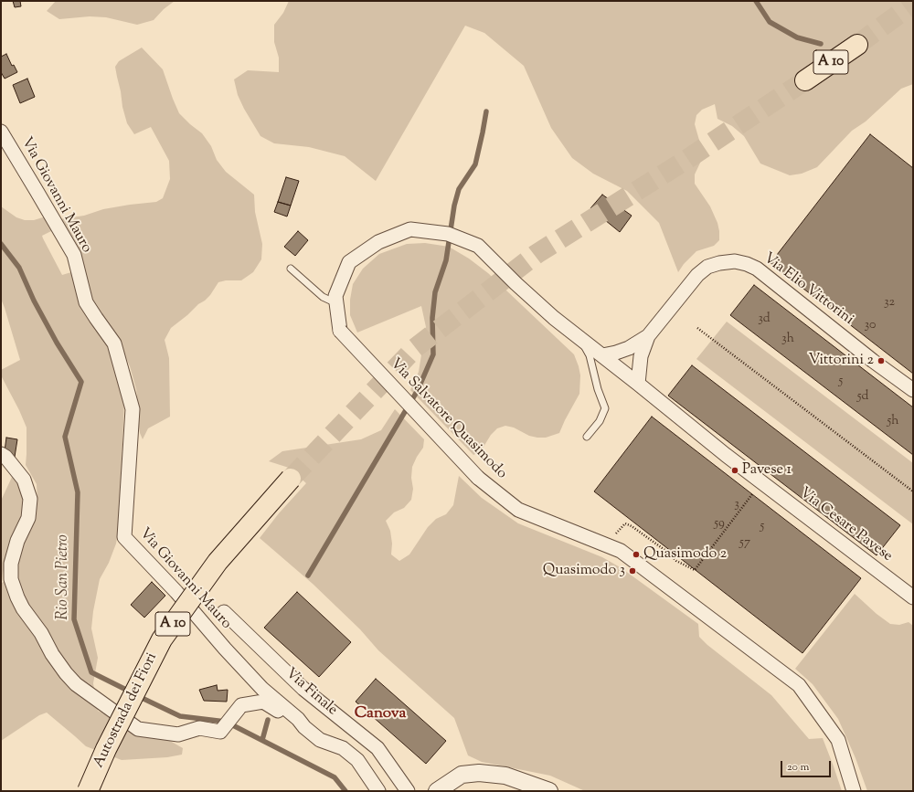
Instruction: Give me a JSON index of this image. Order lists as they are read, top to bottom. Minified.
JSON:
{"streets":{"highway":["A 10","Autostrada dei Fiori"],"street":["Via Giovanni Mauro","Via Elio Vittorini","Via Salvatore Quasimodo","Via Cesare Pavese","Via Finale"]},"crossings":[["Via Salvatore Quasimodo","Via Cesare Pavese"]],"districts":["Canova"],"water":["Rio San Pietro"],"places":["Vittorini 2","Pavese 1","Quasimodo 2","Quasimodo 3"],"house_numbers":["32","3d","30","3h","5","5d","5h","3","59","5","57"],"scale_bar":"20 m"}
